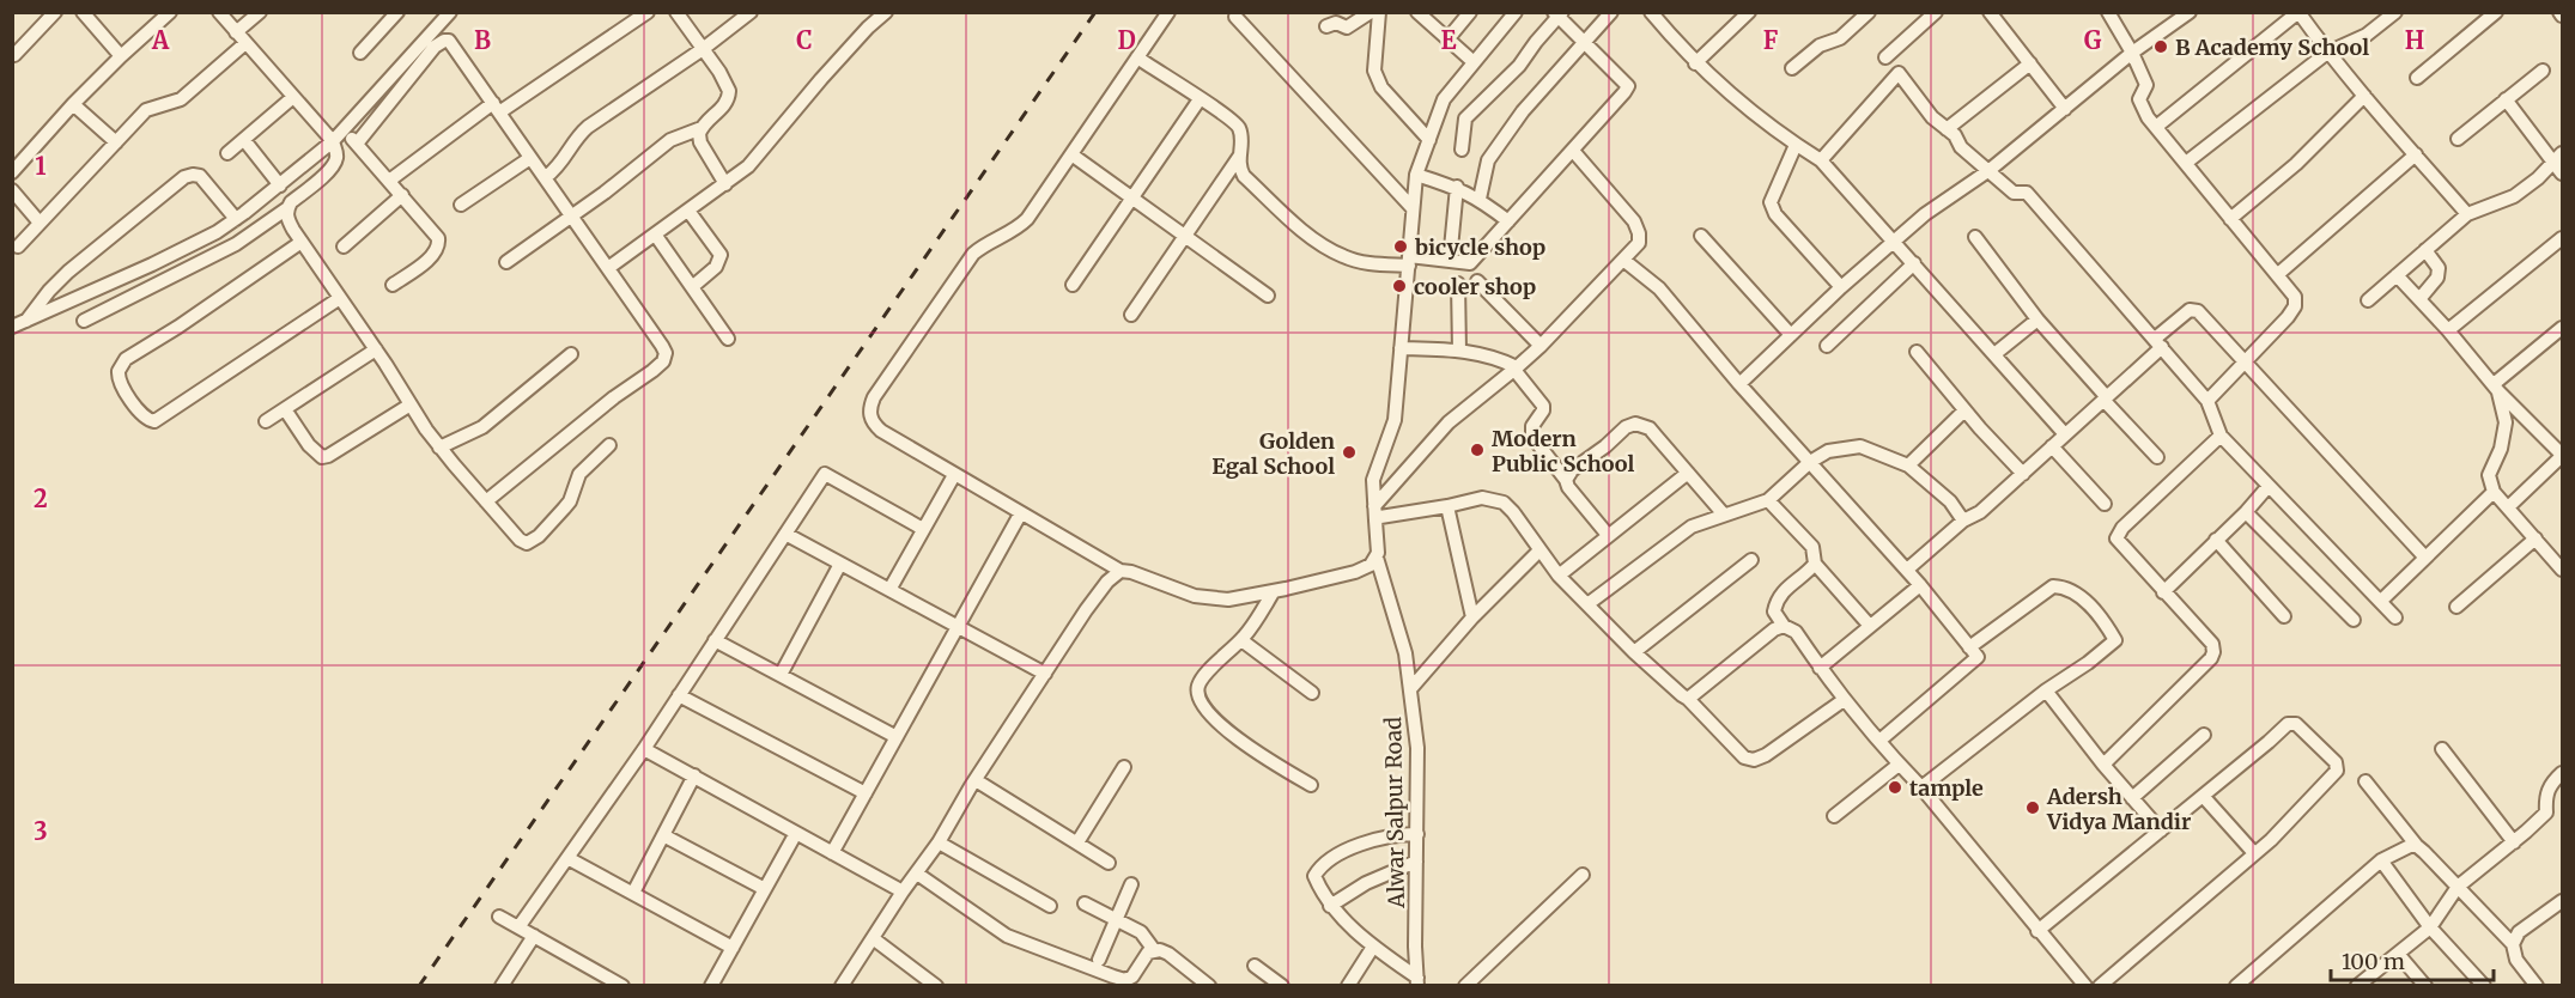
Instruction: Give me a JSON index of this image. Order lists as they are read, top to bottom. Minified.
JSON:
{"streets":{"street":["Alwar Salpur Road"]},"places":["B Academy School","bicycle shop","cooler shop","Modern Public School","Golden Egal School","tample","Adersh Vidya Mandir"],"scale_bar":"100 m","grid":{"columns":["A","B","C","D","E","F","G","H"],"rows":["1","2","3"]}}
